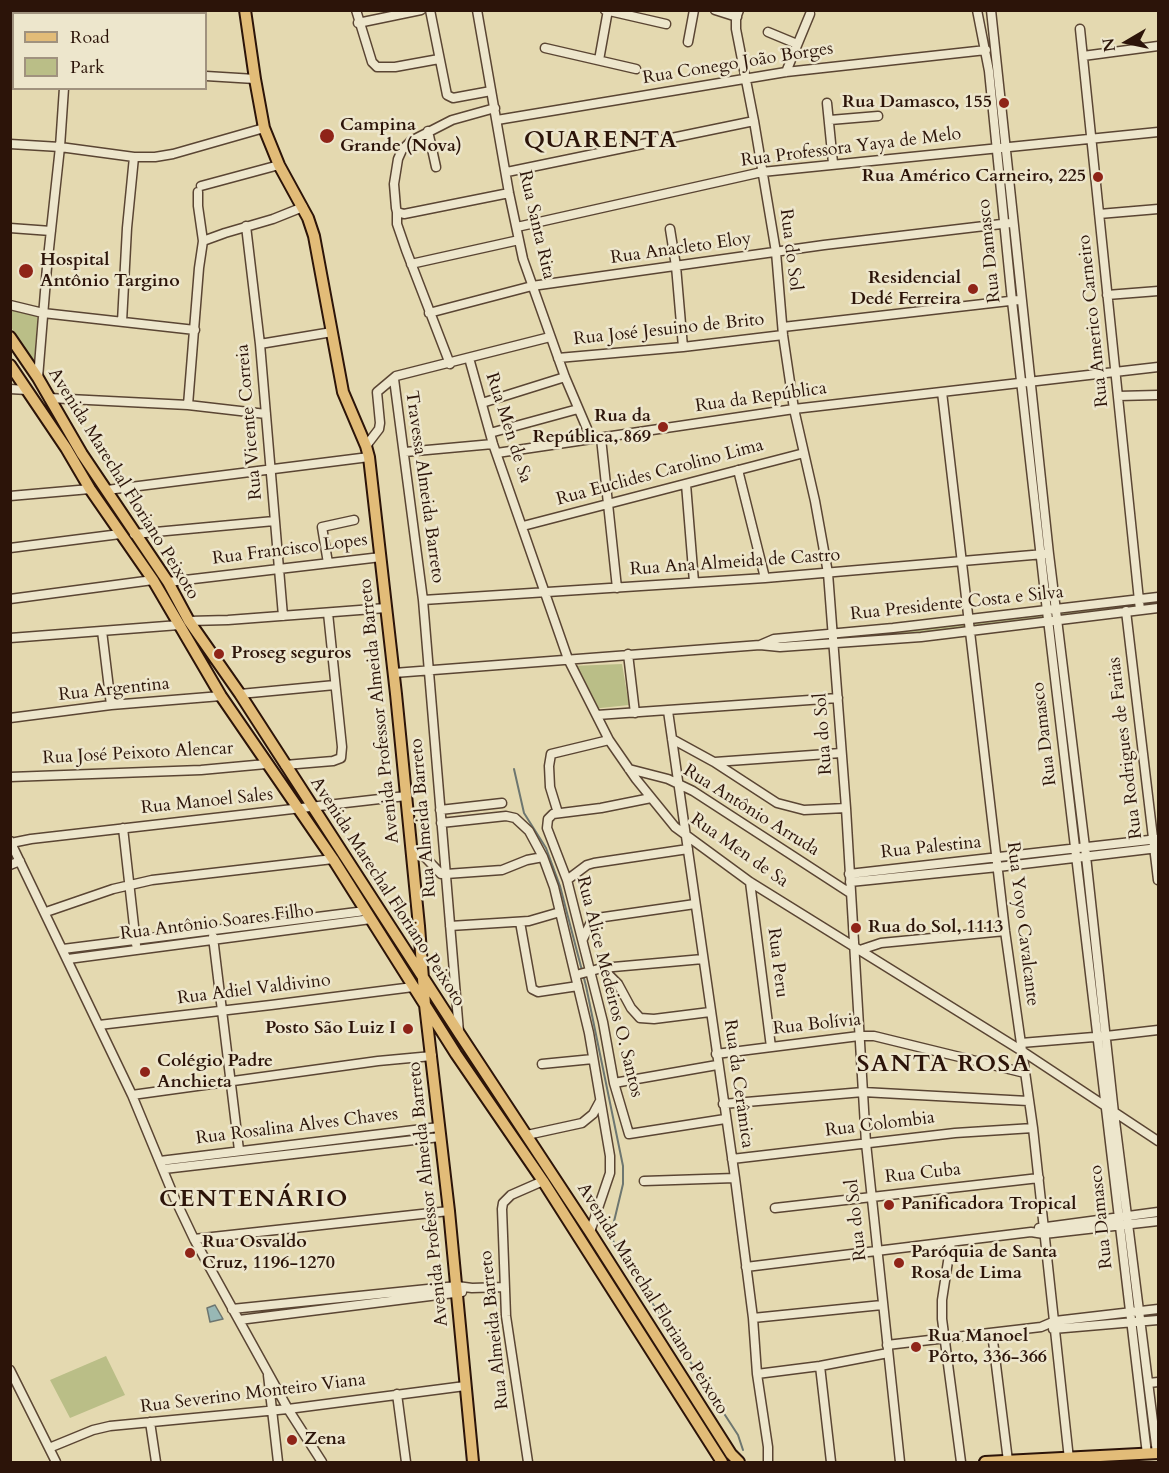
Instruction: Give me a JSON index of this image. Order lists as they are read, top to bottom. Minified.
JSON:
{"streets":{"main road":["Avenida Marechal Floriano Peixoto","Avenida Professor Almeida Barreto"],"street":["Rua Conego João Borges","Rua Professora Yaya de Melo","Rua Santa Rita","Rua Anacleto Eloy","Rua do Sol","Rua Damasco","Rua Americo Carneiro","Rua José Jesuino de Brito","Rua da República","Rua Vicente Correia","Rua Men de Sa","Rua Euclides Carolino Lima","Travessa Almeida Barreto","Rua Francisco Lopes","Rua Ana Almeida de Castro","Rua Presidente Costa e Silva","Rua Argentina","Rua Rodrigues de Farias","Rua José Peixoto Alencar","Rua Manoel Sales","Rua Antônio Arruda","Rua Almeida Barreto","Rua Palestina","Rua Antônio Soares Filho","Rua Yoyo Cavalcante","Rua Peru","Rua Alice Medeiros O. Santos","Rua Adiel Valdivino","Rua Bolívia","Rua da Cerâmica","Rua Colombia","Rua Rosalina Alves Chaves","Rua Cuba","Rua Severino Monteiro Viana"]},"crossings":[["Rua Conego João Borges","Rua Santa Rita"],["Rua Conego João Borges","Rua do Sol"],["Rua Conego João Borges","Rua Damasco"],["Rua Professora Yaya de Melo","Rua Santa Rita"],["Rua Professora Yaya de Melo","Rua do Sol"],["Rua Professora Yaya de Melo","Rua Damasco"],["Rua Professora Yaya de Melo","Rua Americo Carneiro"],["Rua Santa Rita","Rua Anacleto Eloy"],["Rua Santa Rita","Rua José Jesuino de Brito"],["Rua Santa Rita","Rua da República"],["Rua Anacleto Eloy","Rua do Sol"],["Rua Anacleto Eloy","Rua Damasco"],["Rua do Sol","Rua José Jesuino de Brito"],["Rua do Sol","Rua da República"],["Rua do Sol","Rua Men de Sa"],["Rua do Sol","Rua Euclides Carolino Lima"],["Rua do Sol","Rua Ana Almeida de Castro"],["Rua do Sol","Rua Presidente Costa e Silva"],["Rua do Sol","Rua Antônio Arruda"],["Rua do Sol","Rua Palestina"],["Rua do Sol","Rua Bolívia"],["Rua do Sol","Rua Colombia"],["Rua do Sol","Rua Cuba"],["Rua Damasco","Rua José Jesuino de Brito"],["Rua Damasco","Rua da República"],["Rua Damasco","Rua Men de Sa"],["Rua Damasco","Rua Ana Almeida de Castro"],["Rua Damasco","Rua Presidente Costa e Silva"],["Rua Damasco","Rua Palestina"],["Rua Americo Carneiro","Rua da República"],["Rua Americo Carneiro","Rua Presidente Costa e Silva"],["Rua da República","Rua Men de Sa"],["Rua da República","Travessa Almeida Barreto"],["Rua da República","Rua Yoyo Cavalcante"],["Rua Vicente Correia","Rua Francisco Lopes"],["Rua Men de Sa","Rua Euclides Carolino Lima"],["Rua Men de Sa","Rua Ana Almeida de Castro"],["Rua Men de Sa","Rua Presidente Costa e Silva"],["Rua Men de Sa","Rua Antônio Arruda"],["Rua Men de Sa","Rua Yoyo Cavalcante"],["Rua Men de Sa","Rua Peru"],["Rua Men de Sa","Rua Alice Medeiros O. Santos"],["Rua Men de Sa","Rua da Cerâmica"],["Avenida Marechal Floriano Peixoto","Rua Francisco Lopes"],["Avenida Marechal Floriano Peixoto","Rua Argentina"],["Avenida Marechal Floriano Peixoto","Avenida Professor Almeida Barreto"],["Avenida Marechal Floriano Peixoto","Rua José Peixoto Alencar"],["Avenida Marechal Floriano Peixoto","Rua Manoel Sales"],["Avenida Marechal Floriano Peixoto","Rua Almeida Barreto"],["Avenida Marechal Floriano Peixoto","Rua Antônio Soares Filho"],["Avenida Marechal Floriano Peixoto","Rua Alice Medeiros O. Santos"],["Avenida Marechal Floriano Peixoto","Rua Adiel Valdivino"],["Travessa Almeida Barreto","Rua Ana Almeida de Castro"],["Travessa Almeida Barreto","Rua Almeida Barreto"],["Rua Francisco Lopes","Avenida Professor Almeida Barreto"],["Rua Ana Almeida de Castro","Rua Almeida Barreto"],["Rua Ana Almeida de Castro","Rua Yoyo Cavalcante"],["Rua Presidente Costa e Silva","Avenida Professor Almeida Barreto"],["Rua Presidente Costa e Silva","Rua Rodrigues de Farias"],["Rua Presidente Costa e Silva","Rua Almeida Barreto"],["Rua Presidente Costa e Silva","Rua Yoyo Cavalcante"],["Avenida Professor Almeida Barreto","Rua Manoel Sales"],["Avenida Professor Almeida Barreto","Rua Rosalina Alves Chaves"],["Avenida Professor Almeida Barreto","Rua Severino Monteiro Viana"],["Rua Rodrigues de Farias","Rua Palestina"],["Rua Antônio Arruda","Rua da Cerâmica"],["Rua Almeida Barreto","Rua Alice Medeiros O. Santos"],["Rua Palestina","Rua Yoyo Cavalcante"],["Rua Yoyo Cavalcante","Rua Bolívia"],["Rua Yoyo Cavalcante","Rua Colombia"],["Rua Yoyo Cavalcante","Rua Cuba"],["Rua Peru","Rua Bolívia"],["Rua Alice Medeiros O. Santos","Rua da Cerâmica"],["Rua Bolívia","Rua da Cerâmica"],["Rua da Cerâmica","Rua Colombia"]],"districts":["QUARENTA","SANTA ROSA","CENTENÁRIO"],"places":["Rua Damasco, 155","Campina Grande (Nova)","Rua Américo Carneiro, 225","Hospital Antônio Targino","Residencial Dedé Ferreira","Rua da República, 869","Proseg seguros","Rua do Sol, 1113","Posto São Luiz I","Colégio Padre Anchieta","Panificadora Tropical","Rua Osvaldo Cruz, 1196-1270","Paróquia de Santa Rosa de Lima","Rua Manoel Pôrto, 336-366","Zena"],"legend":["Road","Park"],"north":"left"}
